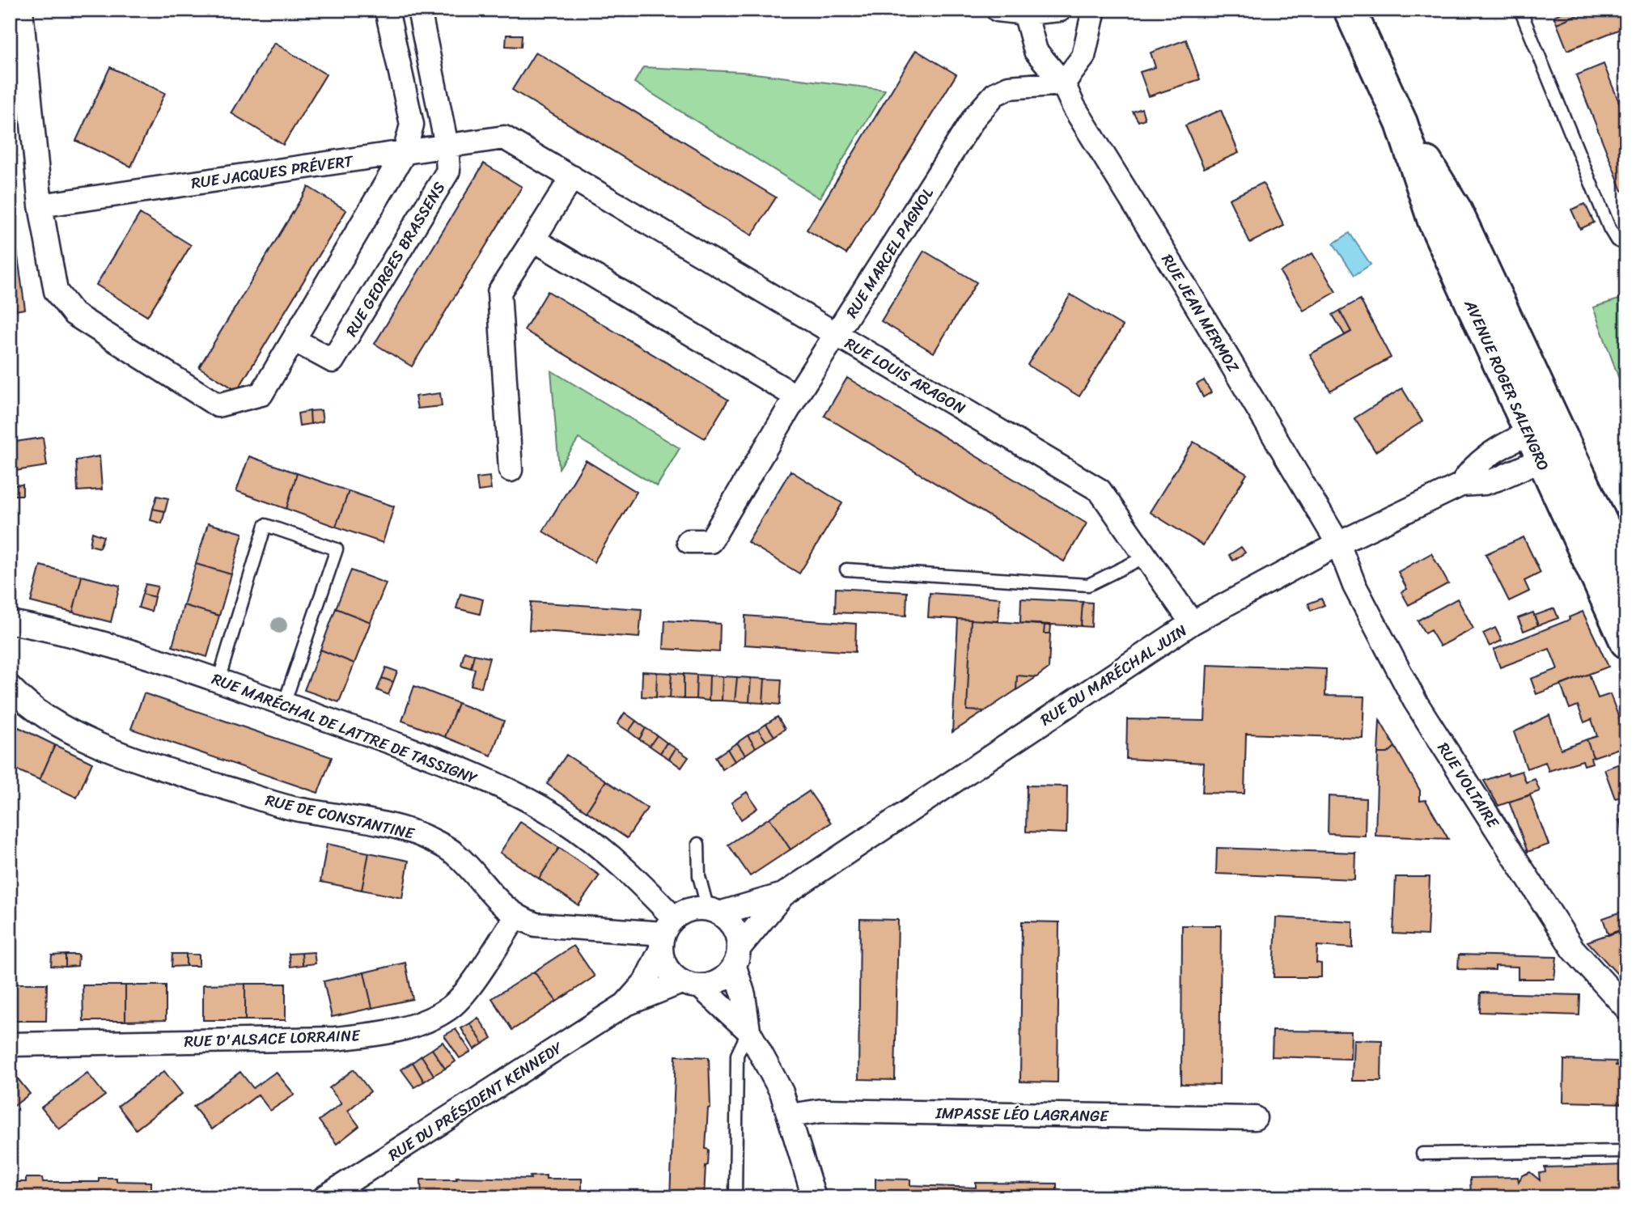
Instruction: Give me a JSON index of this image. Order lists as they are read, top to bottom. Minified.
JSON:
{"streets":{"main road":["AVENUE ROGER SALENGRO"],"street":["RUE JACQUES PRÉVERT","RUE MARCEL PAGNOL","RUE GEORGES BRASSENS","RUE JEAN MERMOZ","RUE LOUIS ARAGON","RUE DU MARÉCHAL JUIN","RUE MARÉCHAL DE LATTRE DE TASSIGNY","RUE VOLTAIRE","RUE DE CONSTANTINE","RUE D'ALSACE LORRAINE","RUE DU PRÉSIDENT KENNEDY","IMPASSE LÉO LAGRANGE"]},"crossings":[["RUE JACQUES PRÉVERT","RUE GEORGES BRASSENS"],["RUE JACQUES PRÉVERT","RUE LOUIS ARAGON"],["RUE MARCEL PAGNOL","RUE JEAN MERMOZ"],["RUE MARCEL PAGNOL","RUE LOUIS ARAGON"],["RUE JEAN MERMOZ","RUE DU MARÉCHAL JUIN"],["RUE JEAN MERMOZ","RUE VOLTAIRE"],["RUE LOUIS ARAGON","RUE DU MARÉCHAL JUIN"],["AVENUE ROGER SALENGRO","RUE DU MARÉCHAL JUIN"],["RUE DU MARÉCHAL JUIN","RUE MARÉCHAL DE LATTRE DE TASSIGNY"],["RUE DU MARÉCHAL JUIN","RUE VOLTAIRE"],["RUE DU MARÉCHAL JUIN","RUE DE CONSTANTINE"],["RUE DU MARÉCHAL JUIN","RUE DU PRÉSIDENT KENNEDY"],["RUE MARÉCHAL DE LATTRE DE TASSIGNY","RUE DE CONSTANTINE"],["RUE MARÉCHAL DE LATTRE DE TASSIGNY","RUE DU PRÉSIDENT KENNEDY"],["RUE DE CONSTANTINE","RUE D'ALSACE LORRAINE"],["RUE DE CONSTANTINE","RUE DU PRÉSIDENT KENNEDY"]]}
